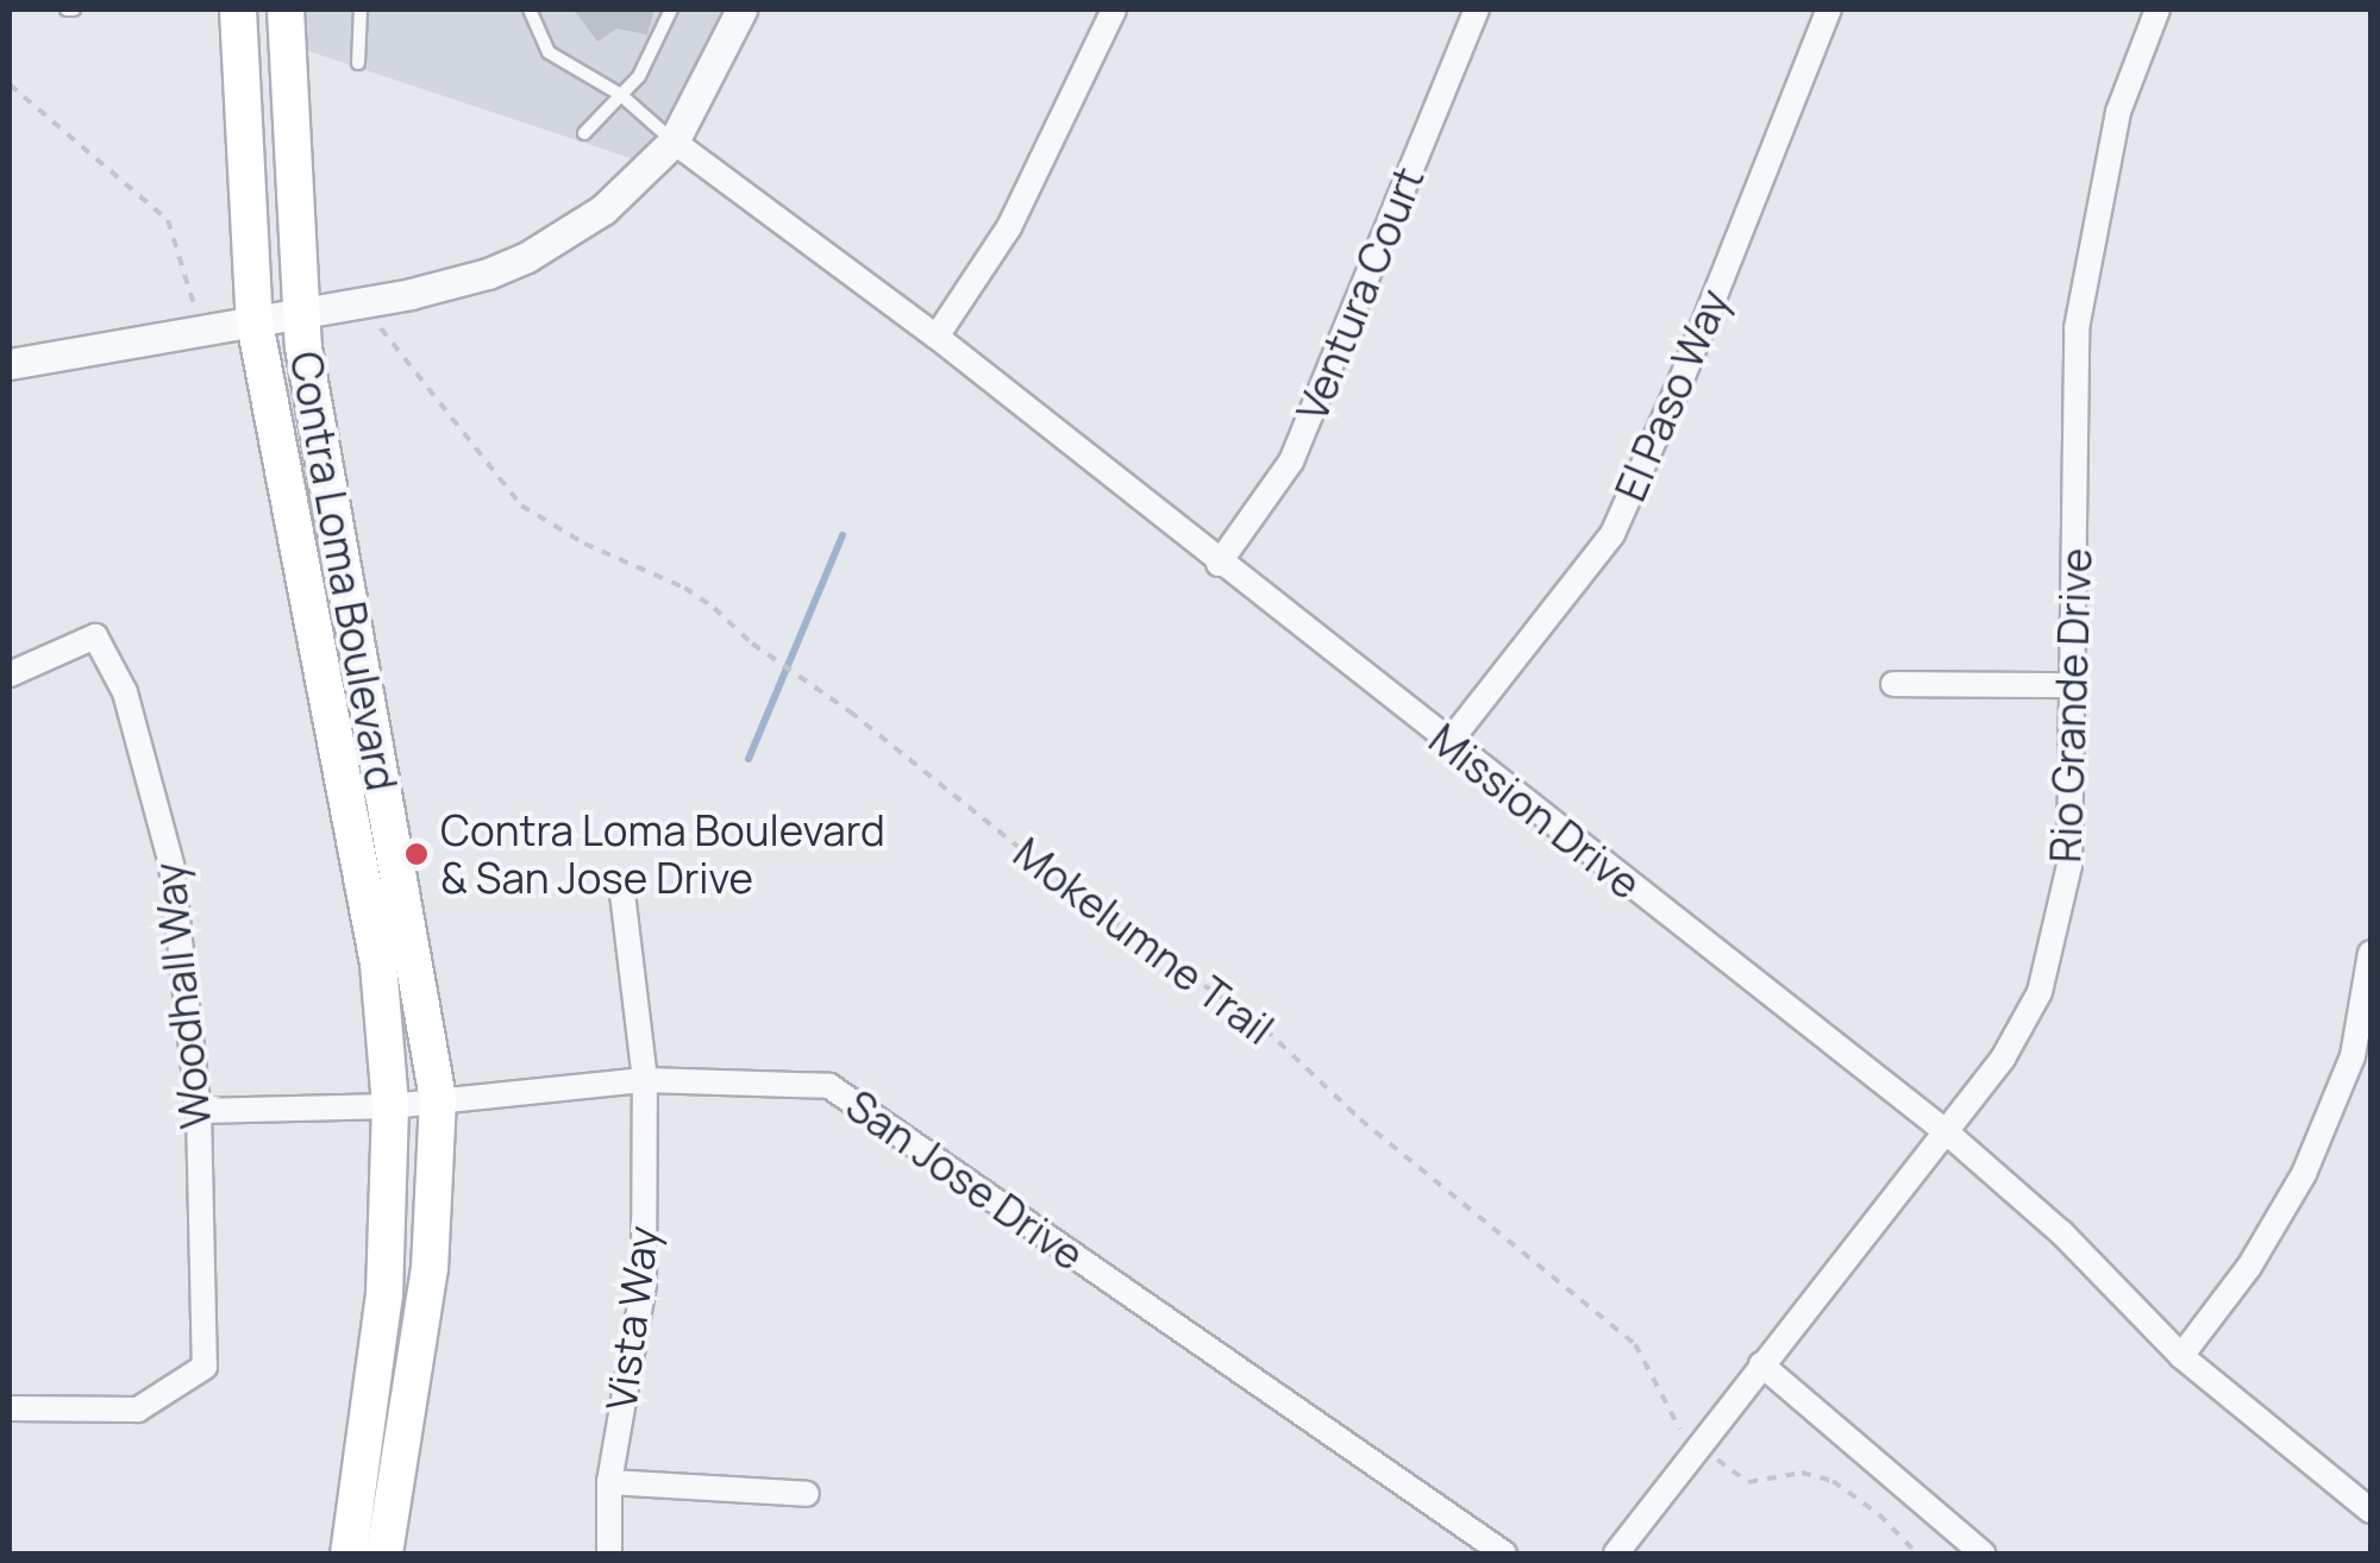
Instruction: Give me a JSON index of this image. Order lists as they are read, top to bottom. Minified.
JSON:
{"streets":{"main road":["Contra Loma Boulevard"],"street":["Ventura Court","El Paso Way","Rio Grande Drive","Mission Drive","Woodhall Way","San Jose Drive","Vista Way"],"path":["Mokelumne Trail"]},"crossings":[["Ventura Court","Mission Drive"],["El Paso Way","Mission Drive"],["Contra Loma Boulevard","San Jose Drive"],["Rio Grande Drive","Mission Drive"],["Rio Grande Drive","Mokelumne Trail"],["Woodhall Way","San Jose Drive"],["San Jose Drive","Vista Way"]],"places":["Contra Loma Boulevard & San Jose Drive"]}
